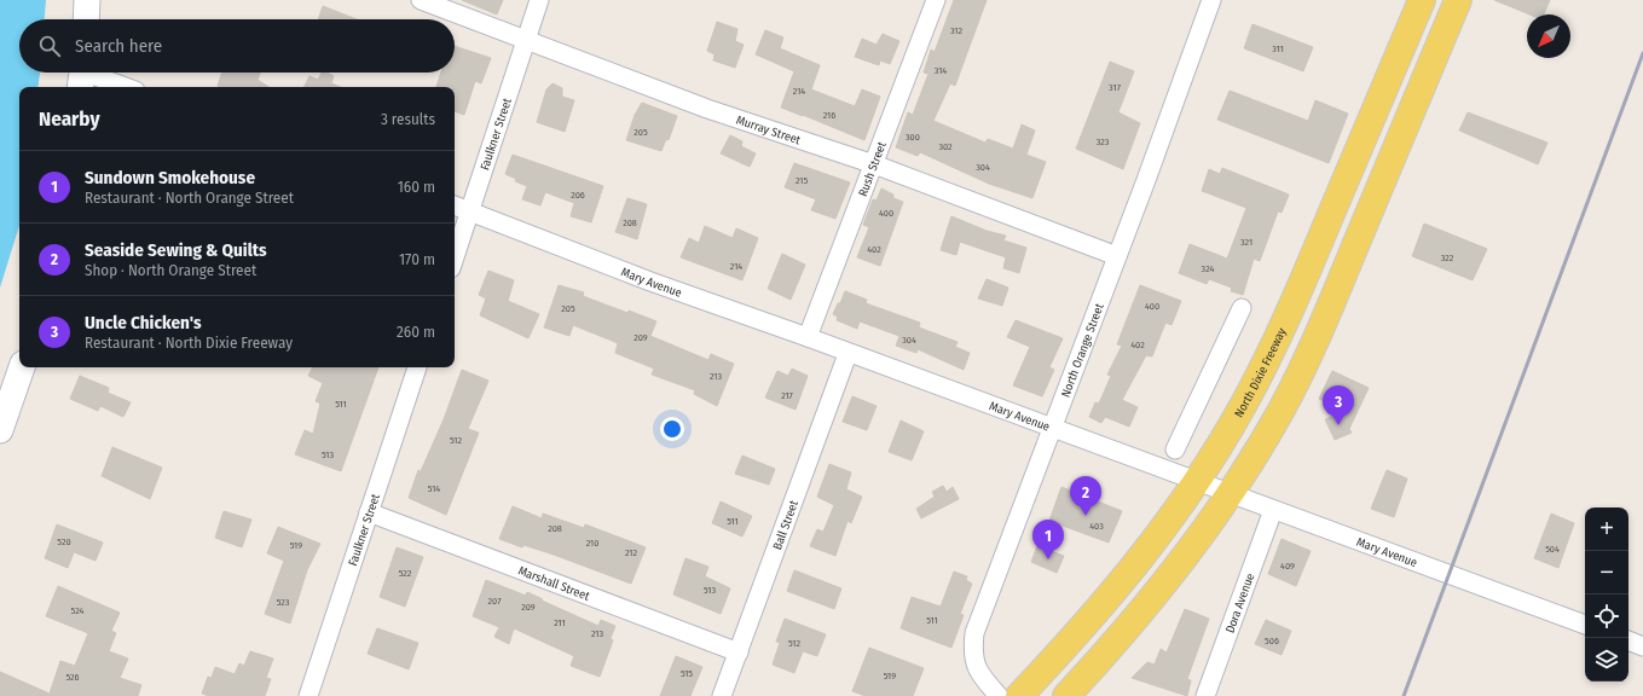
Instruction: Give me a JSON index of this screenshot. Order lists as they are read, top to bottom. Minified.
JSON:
{"streets":{"main road":["North Dixie Freeway"],"street":["Murray Street","Faulkner Street","Rush Street","Mary Avenue","North Orange Street","Ball Street","Marshall Street","Dora Avenue"]},"crossings":[["Murray Street","Faulkner Street"],["Murray Street","Rush Street"],["Murray Street","North Orange Street"],["Faulkner Street","Mary Avenue"],["Faulkner Street","Marshall Street"],["Rush Street","Mary Avenue"],["Mary Avenue","North Orange Street"],["Mary Avenue","North Dixie Freeway"],["Mary Avenue","Ball Street"],["Mary Avenue","Dora Avenue"],["Ball Street","Marshall Street"]],"house_numbers":["312","311","314","317","214","216","205","300","323","302","304","215","206","400","208","321","402","322","214","324","400","205","209","304","402","213","217","511","512","513","514","511","403","208","520","210","519","504","212","409","522","513","207","523","209","524","511","211","213","506","512","515","519","526"],"north":"bottom left","page":{"search":"Search here","heading":["Nearby","3 results"],"list":[{"mark":"1","name":"Sundown Smokehouse","note":"Restaurant · North Orange Street","value":"160 m"},{"mark":"2","name":"Seaside Sewing & Quilts","note":"Shop · North Orange Street","value":"170 m"},{"mark":"3","name":"Uncle Chicken's","note":"Restaurant · North Dixie Freeway","value":"260 m"}],"pins":["3","2","1"],"map_buttons":["+","−"]}}
